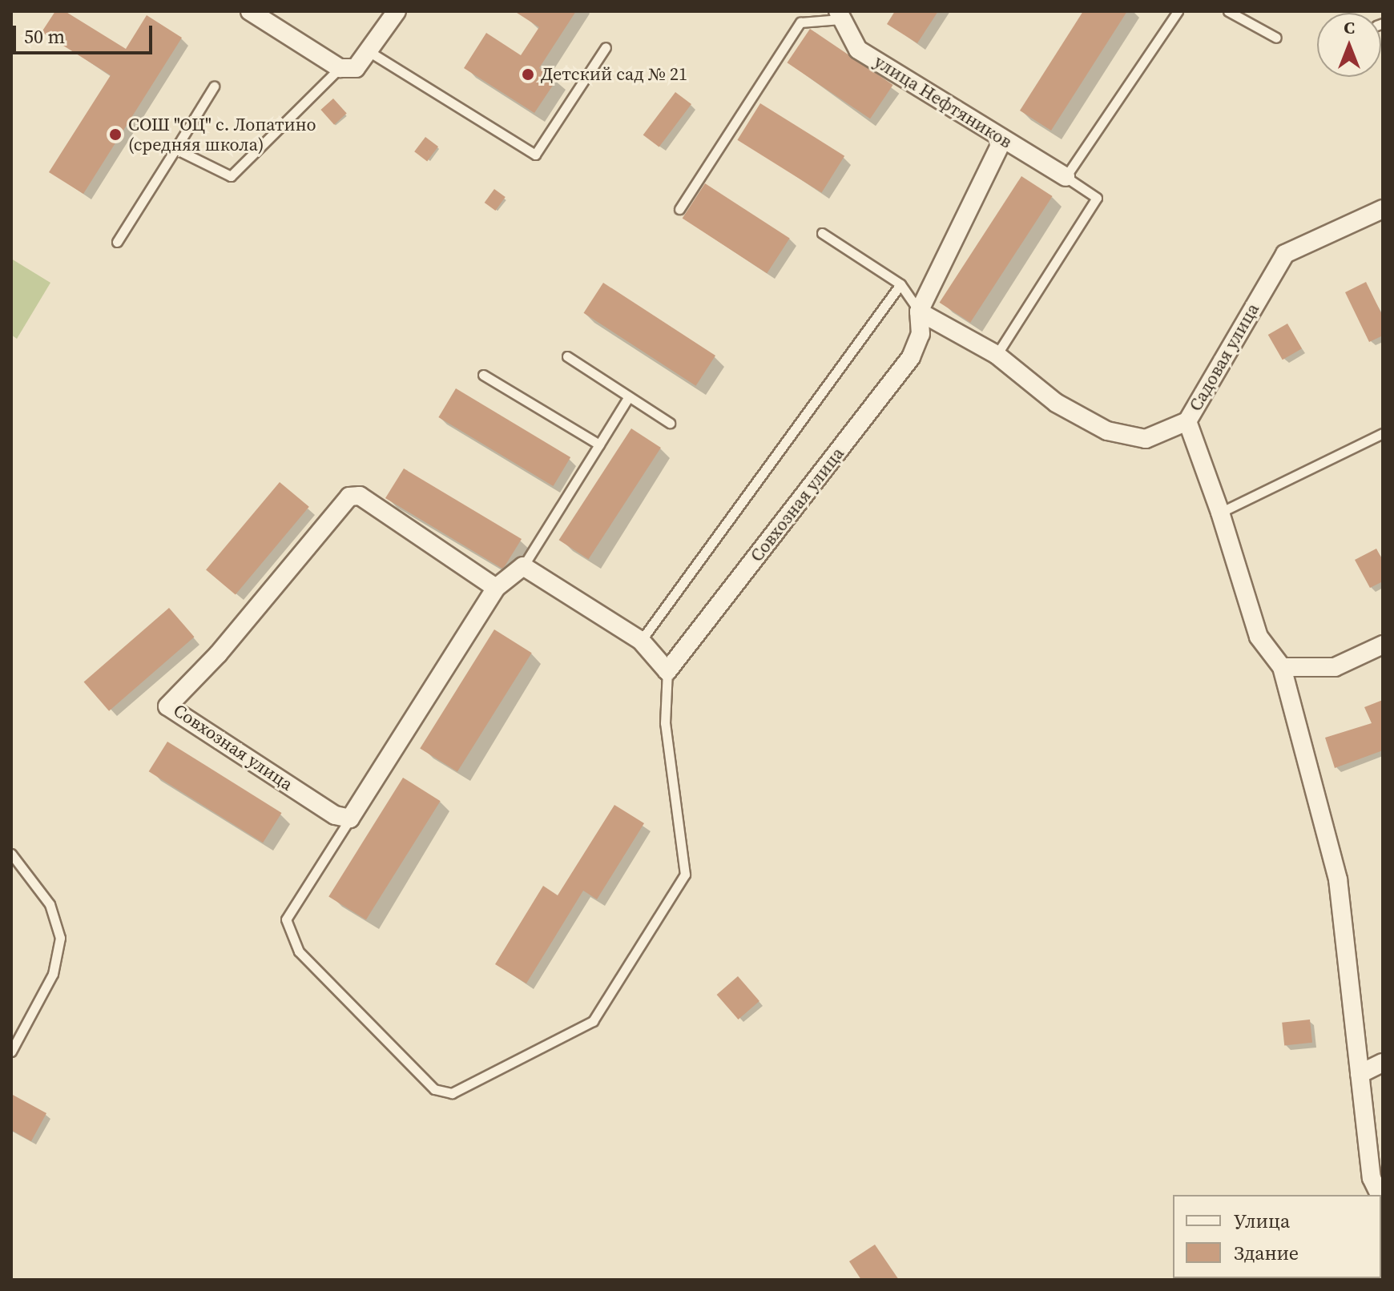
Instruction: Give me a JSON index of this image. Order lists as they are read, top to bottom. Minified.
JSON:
{"streets":{"street":["улица Нефтяников","Садовая улица","Совхозная улица"]},"crossings":[["улица Нефтяников","Совхозная улица"],["Садовая улица","Совхозная улица"]],"places":["Детский сад № 21","СОШ \"ОЦ\" с. Лопатино (средняя школа)"],"legend":["Улица","Здание"],"scale_bar":"50 m","north":"top"}
